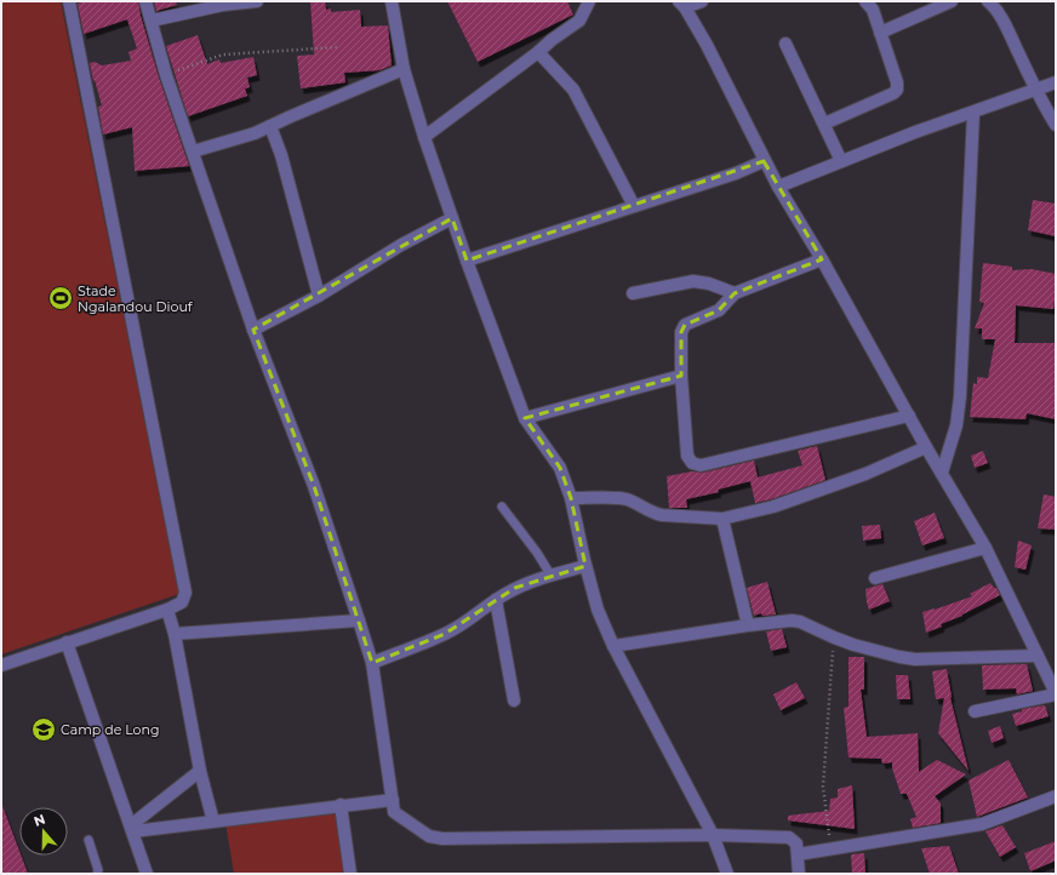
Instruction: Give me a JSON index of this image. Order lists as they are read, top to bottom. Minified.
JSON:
{"places":{"sports":["Stade Ngalandou Diouf"],"school or university":["Camp de Long"]},"north":"top"}
